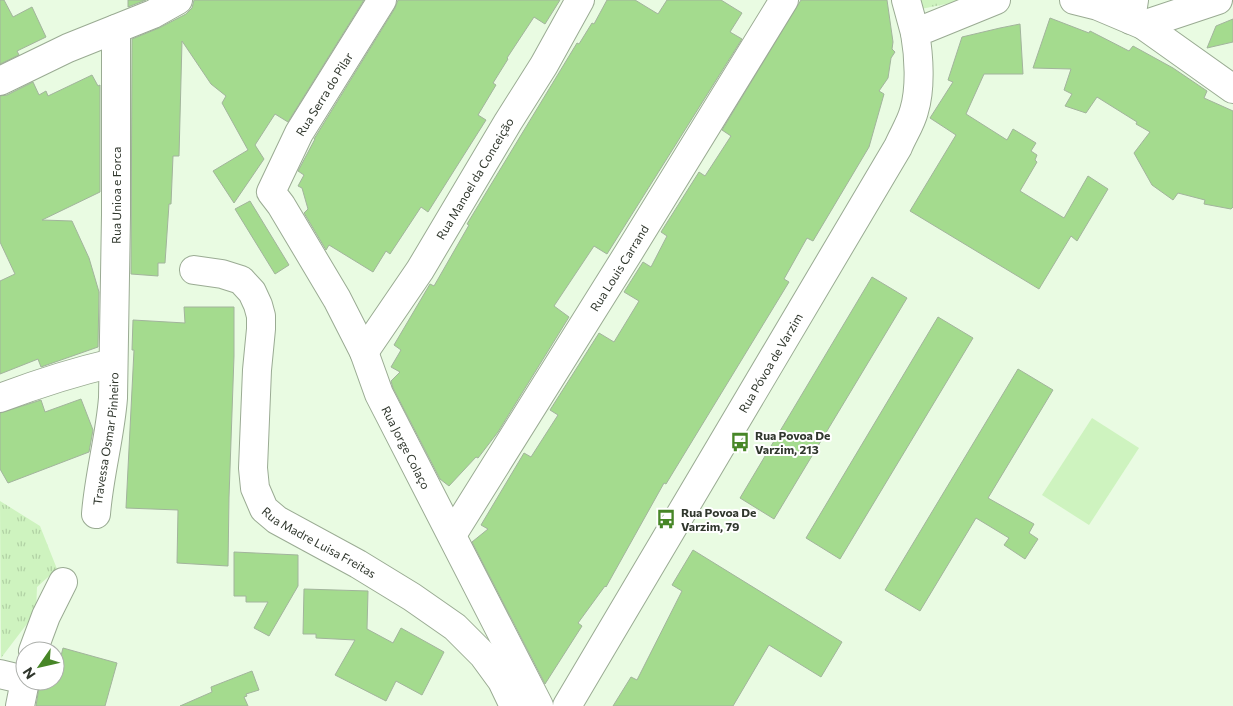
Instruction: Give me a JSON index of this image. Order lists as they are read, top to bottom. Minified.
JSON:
{"streets":{"street":["Rua Serra do Pilar","Rua Manoel da Conceição","Rua Unioa e Forca","Rua Louis Carrand","Rua Póvoa de Varzim","Travessa Osmar Pinheiro","Rua Jorge Colaço","Rua Madre Luisa Freitas"]},"crossings":[["Rua Serra do Pilar","Rua Jorge Colaço"],["Rua Manoel da Conceição","Rua Jorge Colaço"],["Rua Unioa e Forca","Travessa Osmar Pinheiro"],["Rua Louis Carrand","Rua Jorge Colaço"]],"places":{"bus stop":["Rua Povoa De Varzim, 213","Rua Povoa De Varzim, 79"]},"north":"bottom left"}
